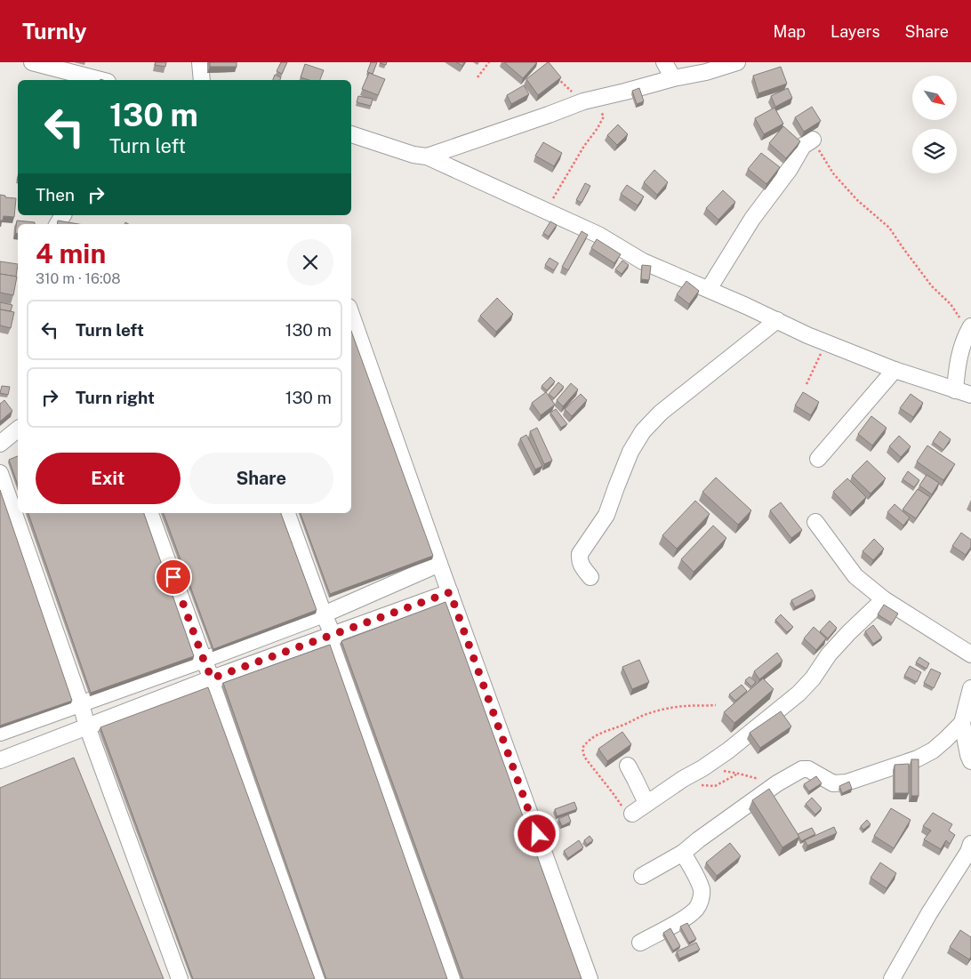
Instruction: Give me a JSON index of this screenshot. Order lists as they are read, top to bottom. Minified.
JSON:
{"north":"bottom right","page":{"header":"Turnly","nav":["Map","Layers","Share"],"turn":["130 m","Turn left"],"then":"Then","heading":["4 min","310 m · 16:08"],"list":[{"name":"Turn left","value":"130 m"},{"name":"Turn right","value":"130 m"}],"buttons":["Exit","Share"]}}
